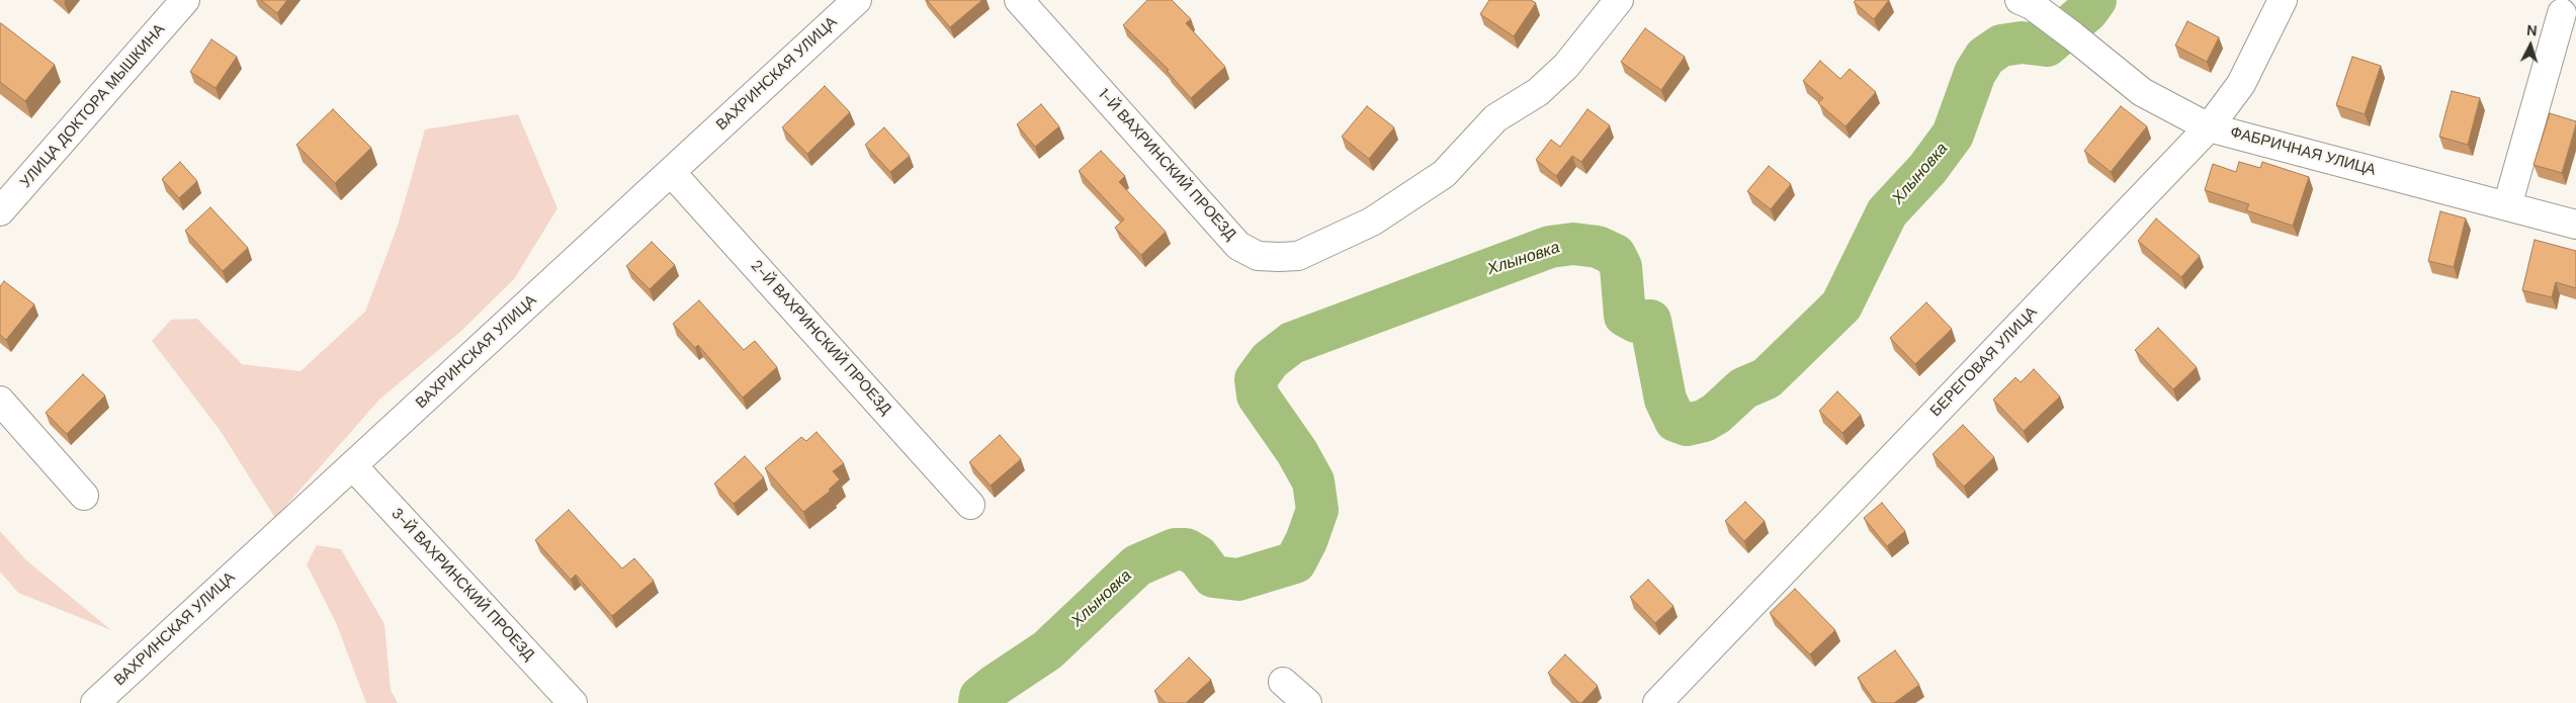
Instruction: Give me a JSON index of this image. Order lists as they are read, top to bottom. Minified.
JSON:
{"streets":{"street":["ВАХРИНСКАЯ УЛИЦА","УЛИЦА ДОКТОРА МЫШКИНА","ФАБРИЧНАЯ УЛИЦА","1-Й ВАХРИНСКИЙ ПРОЕЗД","2-Й ВАХРИНСКИЙ ПРОЕЗД","БЕРЕГОВАЯ УЛИЦА","3-Й ВАХРИНСКИЙ ПРОЕЗД"]},"crossings":[["ВАХРИНСКАЯ УЛИЦА","2-Й ВАХРИНСКИЙ ПРОЕЗД"],["ВАХРИНСКАЯ УЛИЦА","3-Й ВАХРИНСКИЙ ПРОЕЗД"],["ФАБРИЧНАЯ УЛИЦА","БЕРЕГОВАЯ УЛИЦА"]],"water":["Хлыновка"],"north":"top"}
